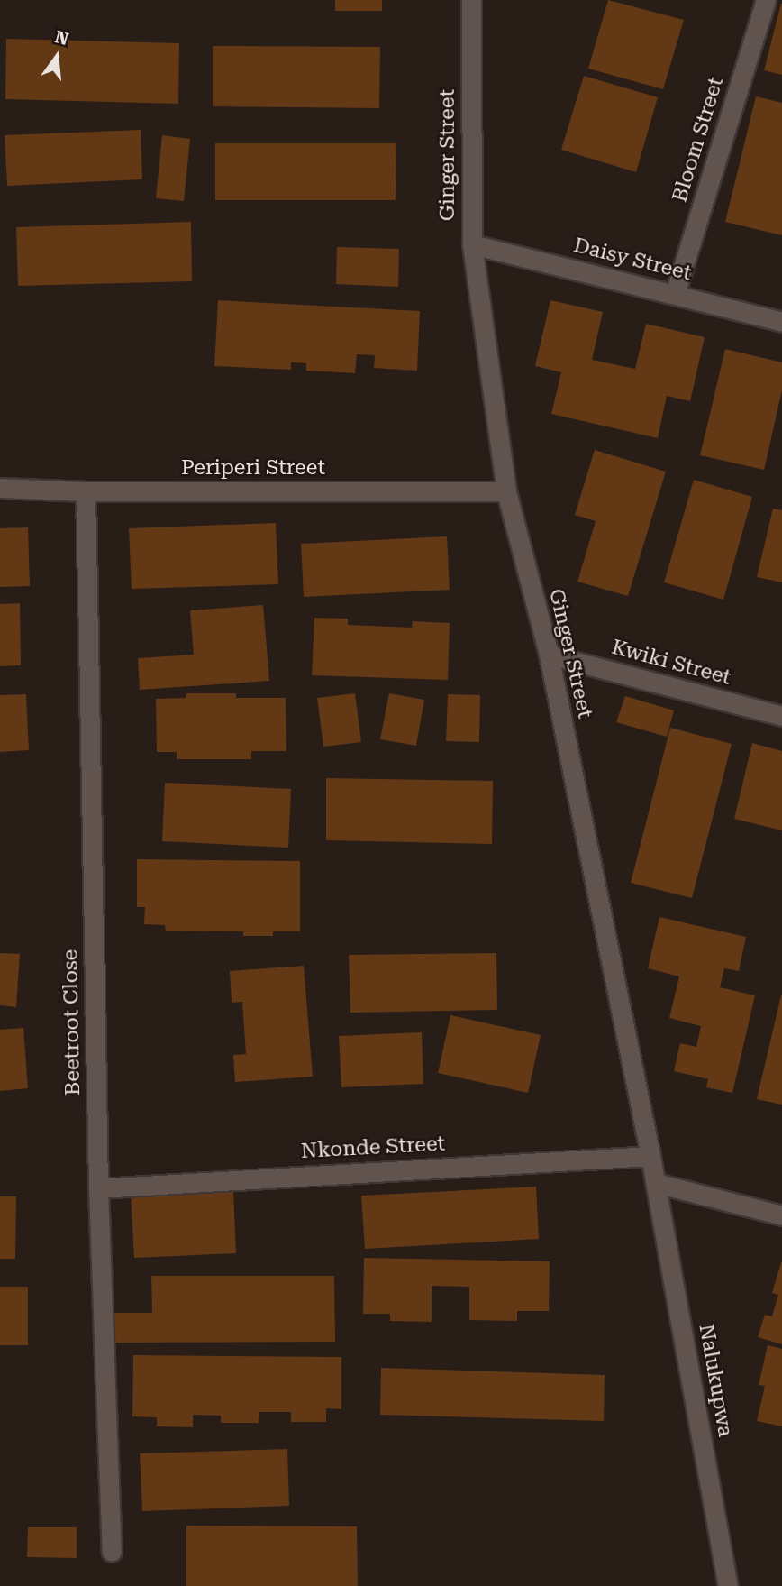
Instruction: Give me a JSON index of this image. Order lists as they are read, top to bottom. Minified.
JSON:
{"streets":{"street":["Bloom Street","Ginger Street","Daisy Street","Periperi Street","Kwiki Street","Beetroot Close","Nkonde Street","Nalukupwa"]},"crossings":[["Bloom Street","Daisy Street"],["Ginger Street","Daisy Street"],["Ginger Street","Periperi Street"],["Ginger Street","Kwiki Street"],["Ginger Street","Nkonde Street"],["Ginger Street","Nalukupwa"],["Periperi Street","Beetroot Close"],["Beetroot Close","Nkonde Street"]],"north":"top"}
